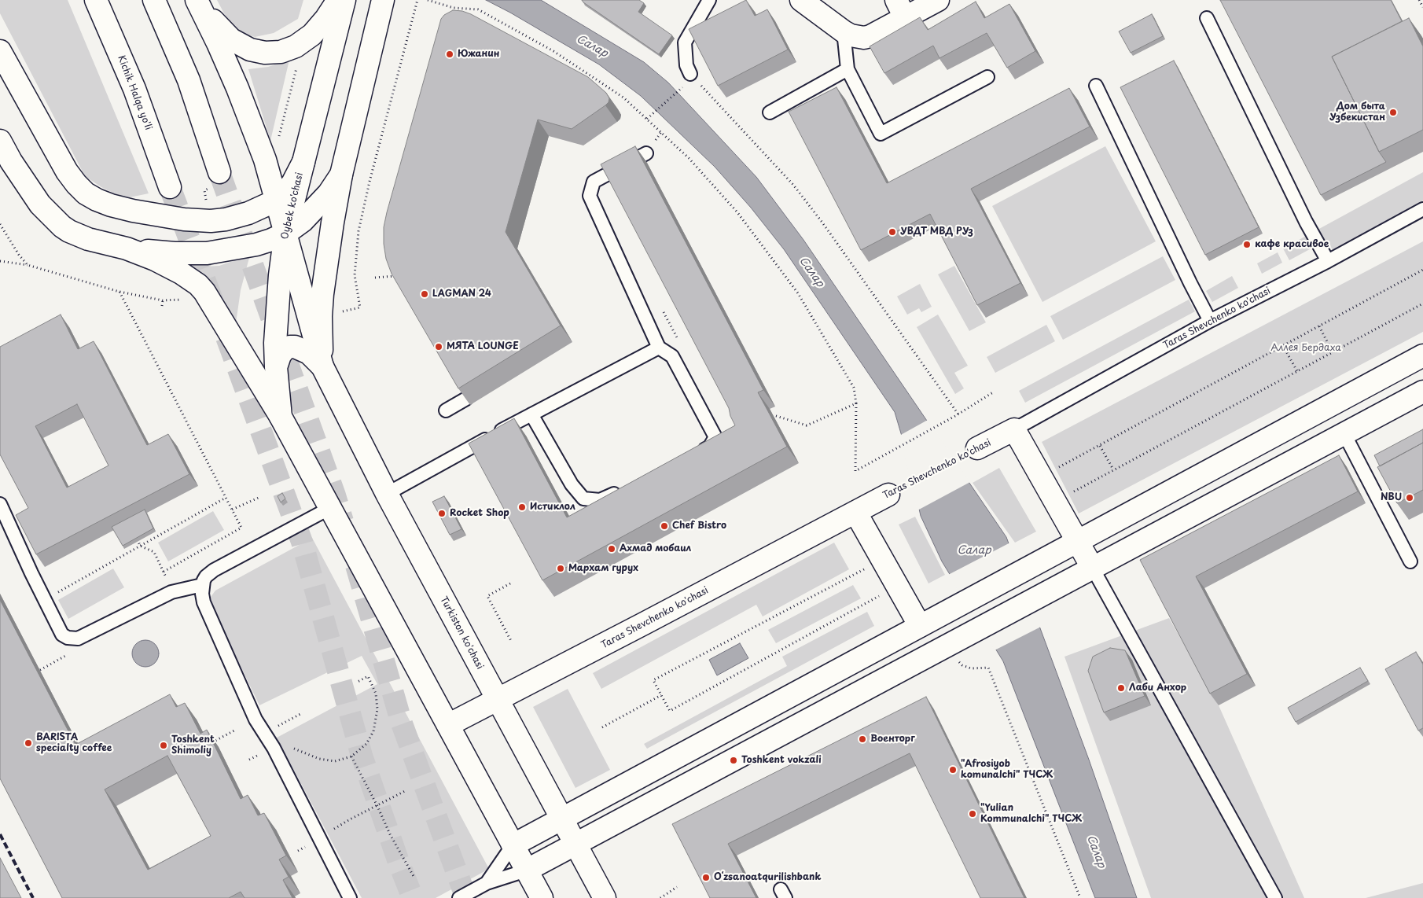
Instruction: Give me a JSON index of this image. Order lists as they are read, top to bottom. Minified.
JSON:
{"streets":{"main road":["Kichik Halqa yo'li","Oybek ko'chasi","Taras Shevchenko ko'chasi","Turkiston ko'chasi"]},"crossings":[["Taras Shevchenko ko'chasi","Turkiston ko'chasi"]],"water":["Салар"],"parks":["Аллея Бердаха"],"places":["Южанин","Дом быта Узбекистан","УВДТ МВД РУз","кафе красивое","LAGMAN 24","МЯТА LOUNGE","NBU","Истиклол","Rocket Shop","Chef Bistro","Ахмад мобаил","Мархам гурух","Лаби Анхор","Военторг","BARISTA specialty coffee","Toshkent Shimoliy","Toshkent vokzali","\"Afrosiyob komunalchi\" ТЧСЖ","\"Yulian Kommunalchi\" ТЧСЖ","Oʻzsanoatqurilishbank"]}
